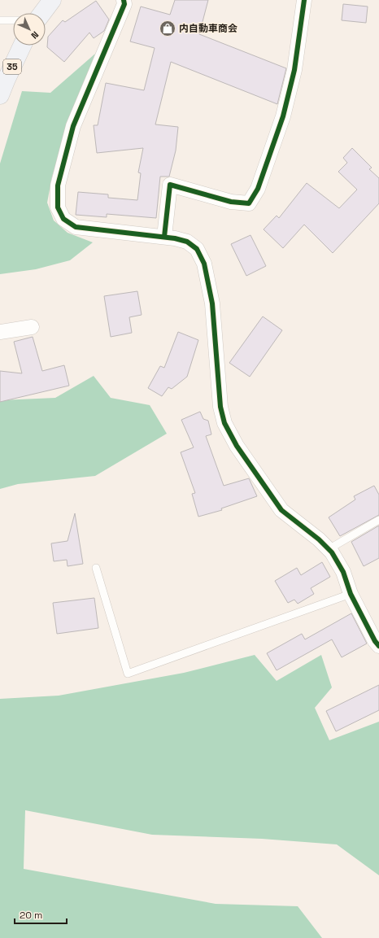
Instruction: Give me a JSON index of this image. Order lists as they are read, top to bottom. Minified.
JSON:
{"streets":{"main road":["35"]},"places":{"shop":["内自動車商会"]},"scale_bar":"20 m","north":"bottom right"}
